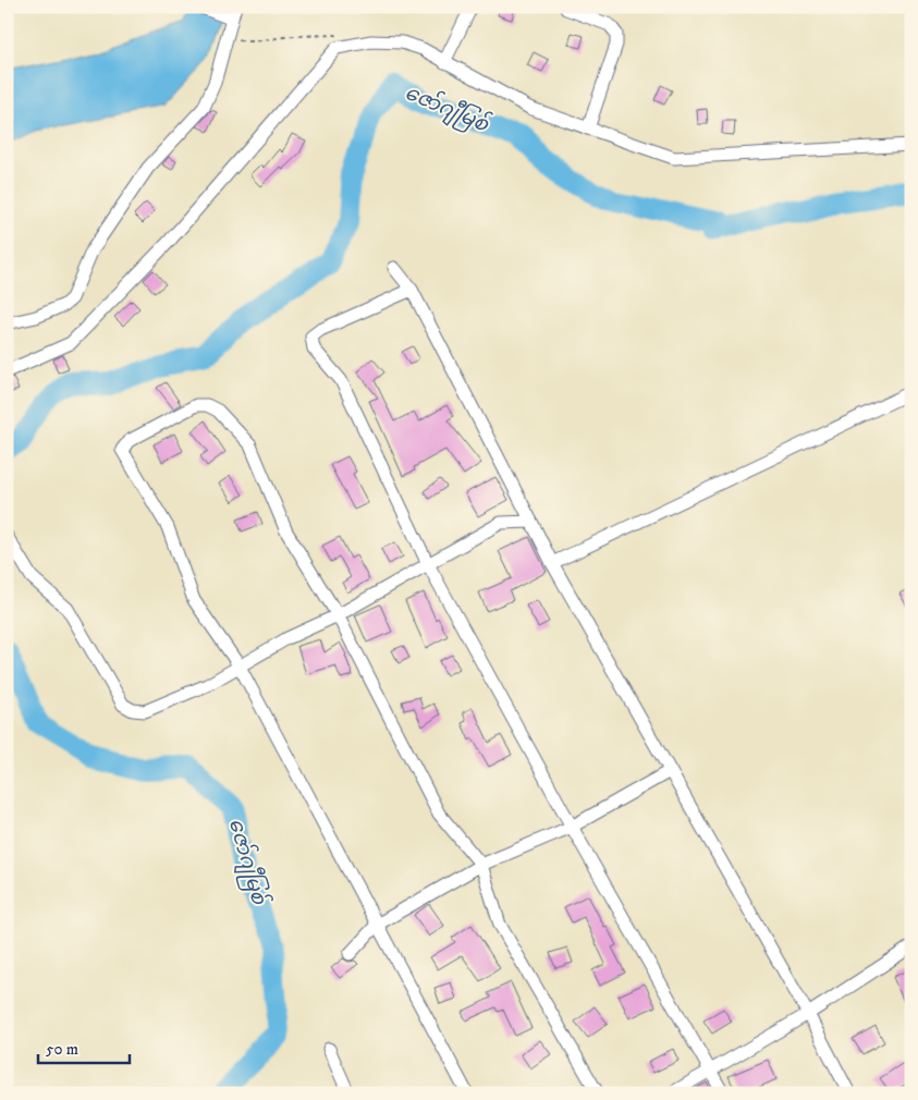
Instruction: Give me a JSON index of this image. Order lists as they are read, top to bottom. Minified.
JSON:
{"water":["ဇော်ဂျီမြစ်"],"scale_bar":"50 m"}
